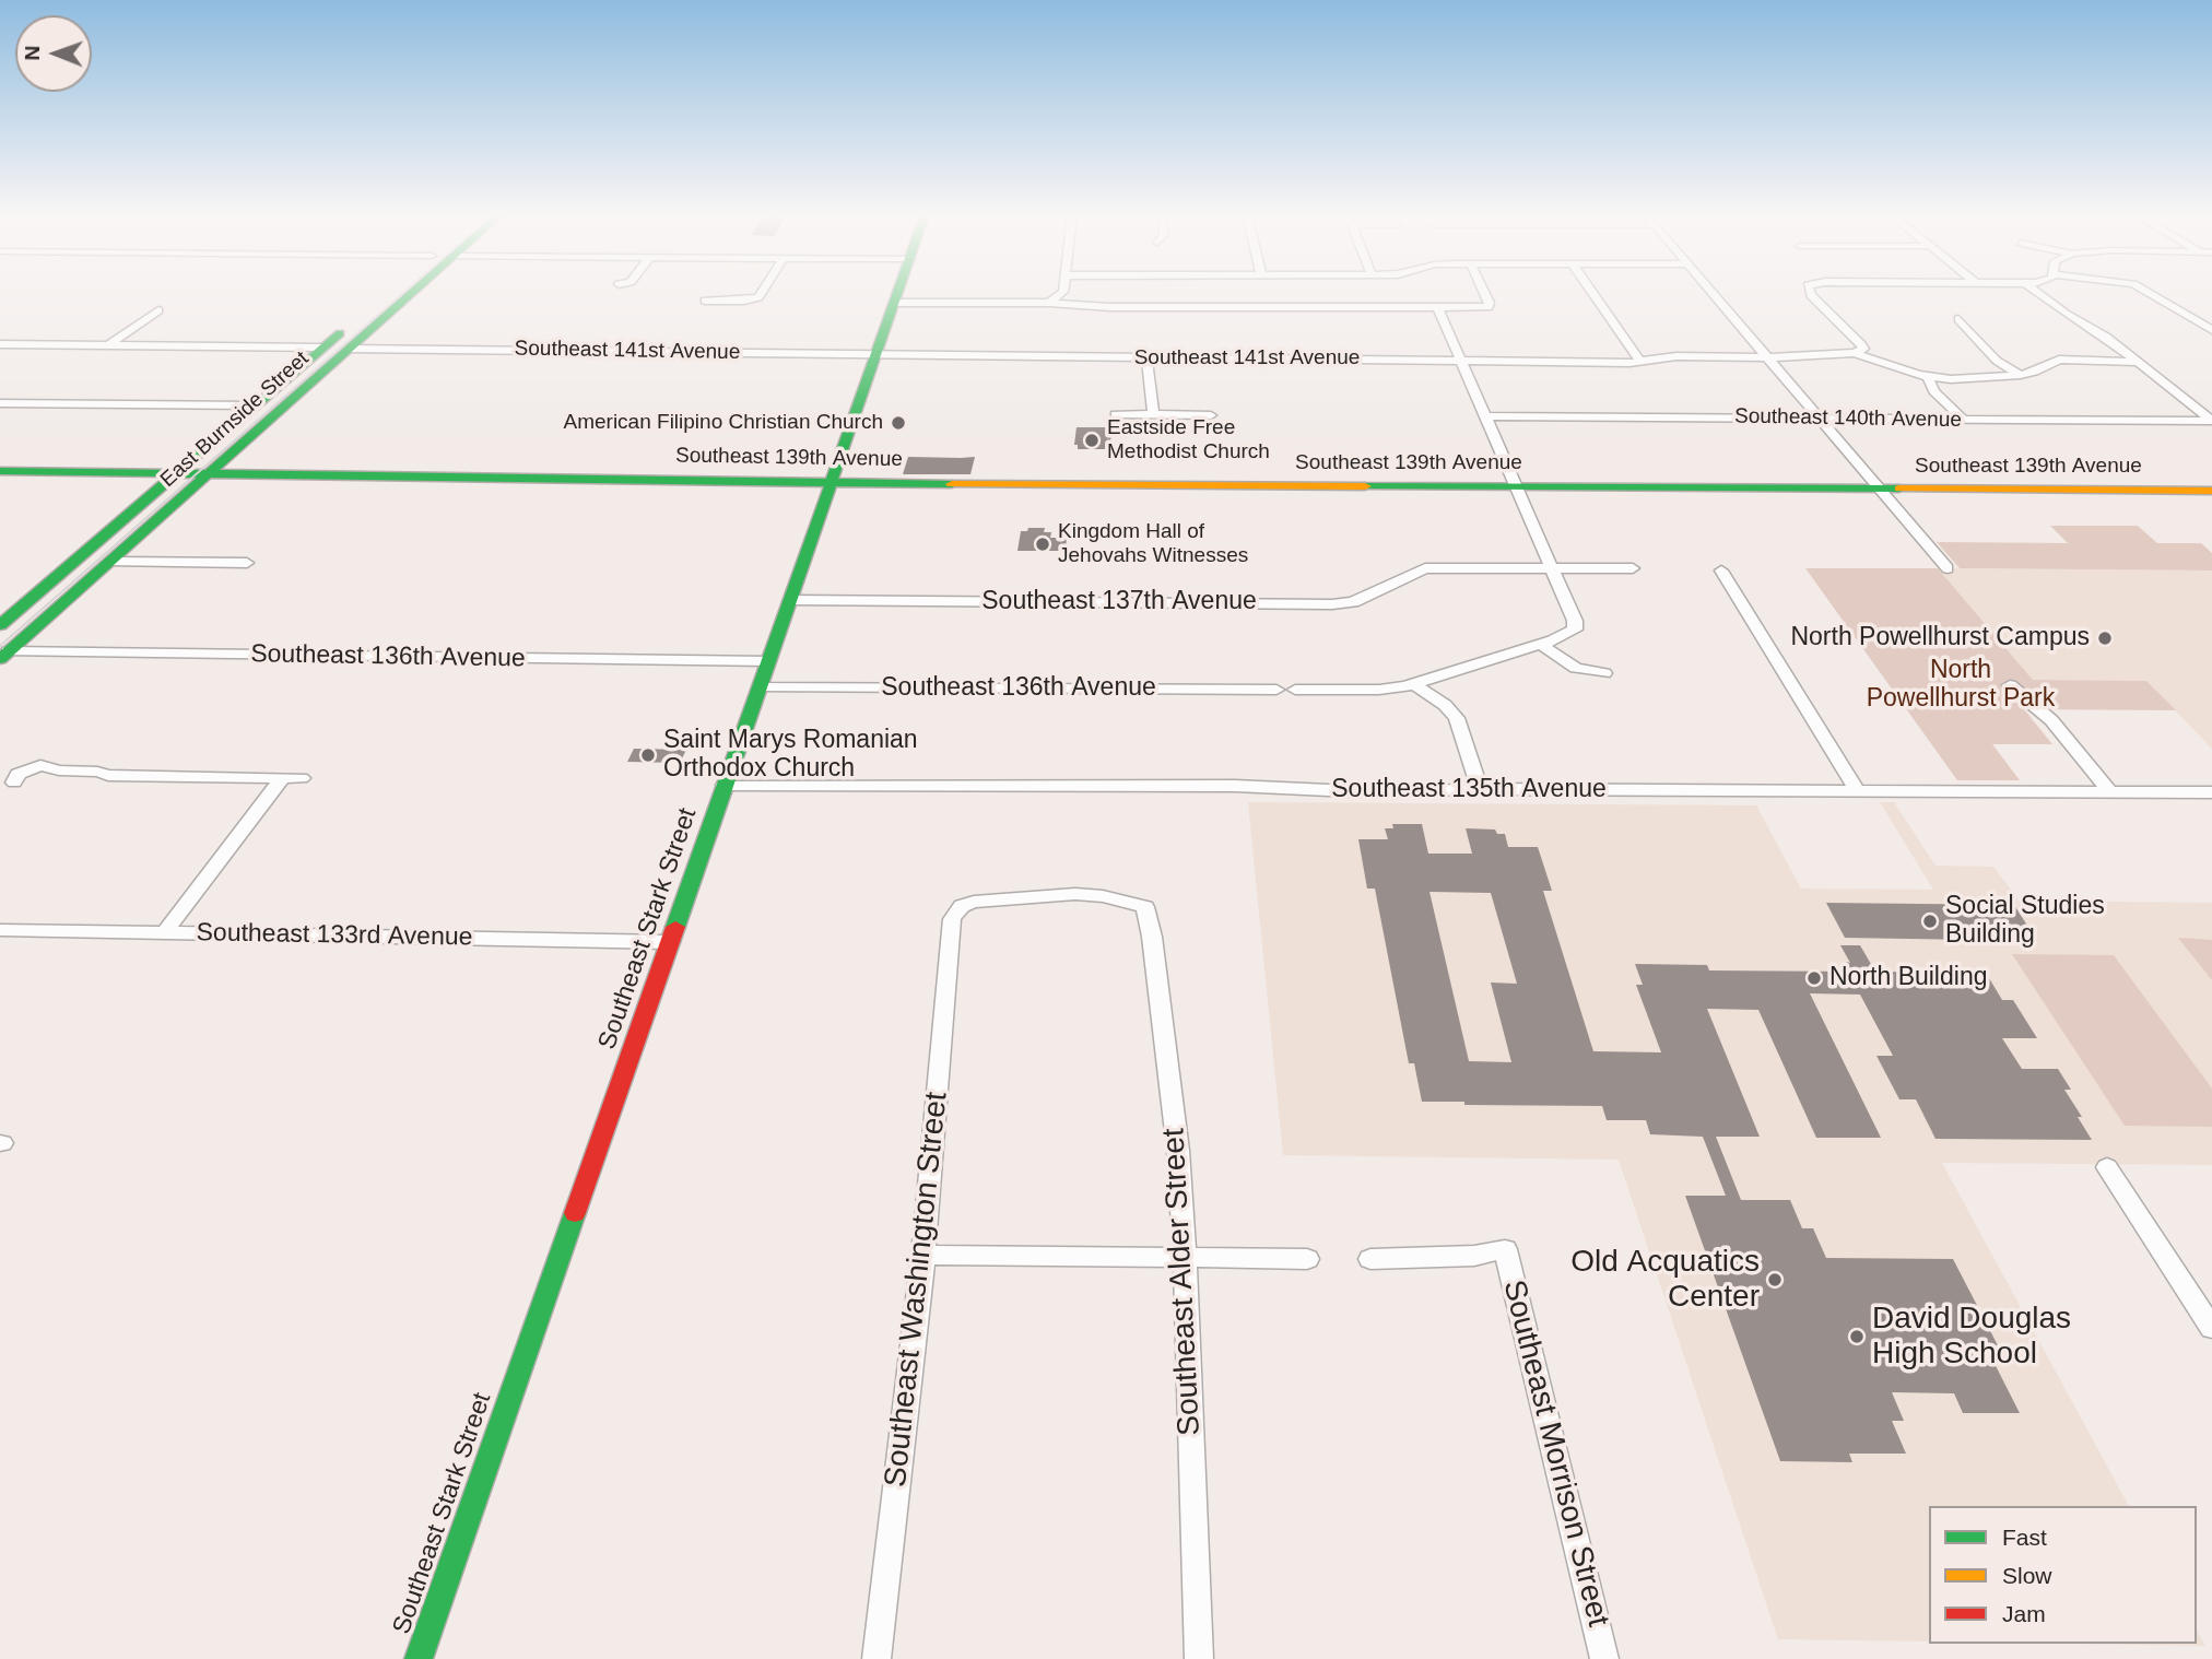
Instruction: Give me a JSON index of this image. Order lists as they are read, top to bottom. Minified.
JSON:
{"streets":{"street":["Southeast 141st Avenue","Southeast 140th Avenue","East Burnside Street","Southeast 139th Avenue","Southeast 137th Avenue","Southeast 136th Avenue","Southeast 135th Avenue","Southeast Stark Street","Southeast 133rd Avenue","Southeast Alder Street","Southeast Washington Street","Southeast Morrison Street"]},"crossings":[["Southeast 141st Avenue","East Burnside Street"],["Southeast 141st Avenue","Southeast Stark Street"],["East Burnside Street","Southeast 139th Avenue"],["East Burnside Street","Southeast 136th Avenue"],["Southeast 139th Avenue","Southeast Stark Street"],["Southeast 137th Avenue","Southeast Stark Street"],["Southeast 136th Avenue","Southeast Stark Street"],["Southeast 135th Avenue","Southeast Stark Street"],["Southeast Stark Street","Southeast 133rd Avenue"],["Southeast Alder Street","Southeast Washington Street"]],"parks":["North Powellhurst Park"],"places":["American Filipino Christian Church","Eastside Free Methodist Church","Kingdom Hall of Jehovahs Witnesses","North Powellhurst Campus","Saint Marys Romanian Orthodox Church","Social Studies Building","North Building","Old Acquatics Center","David Douglas High School"],"legend":["Fast","Slow","Jam"],"north":"left"}
